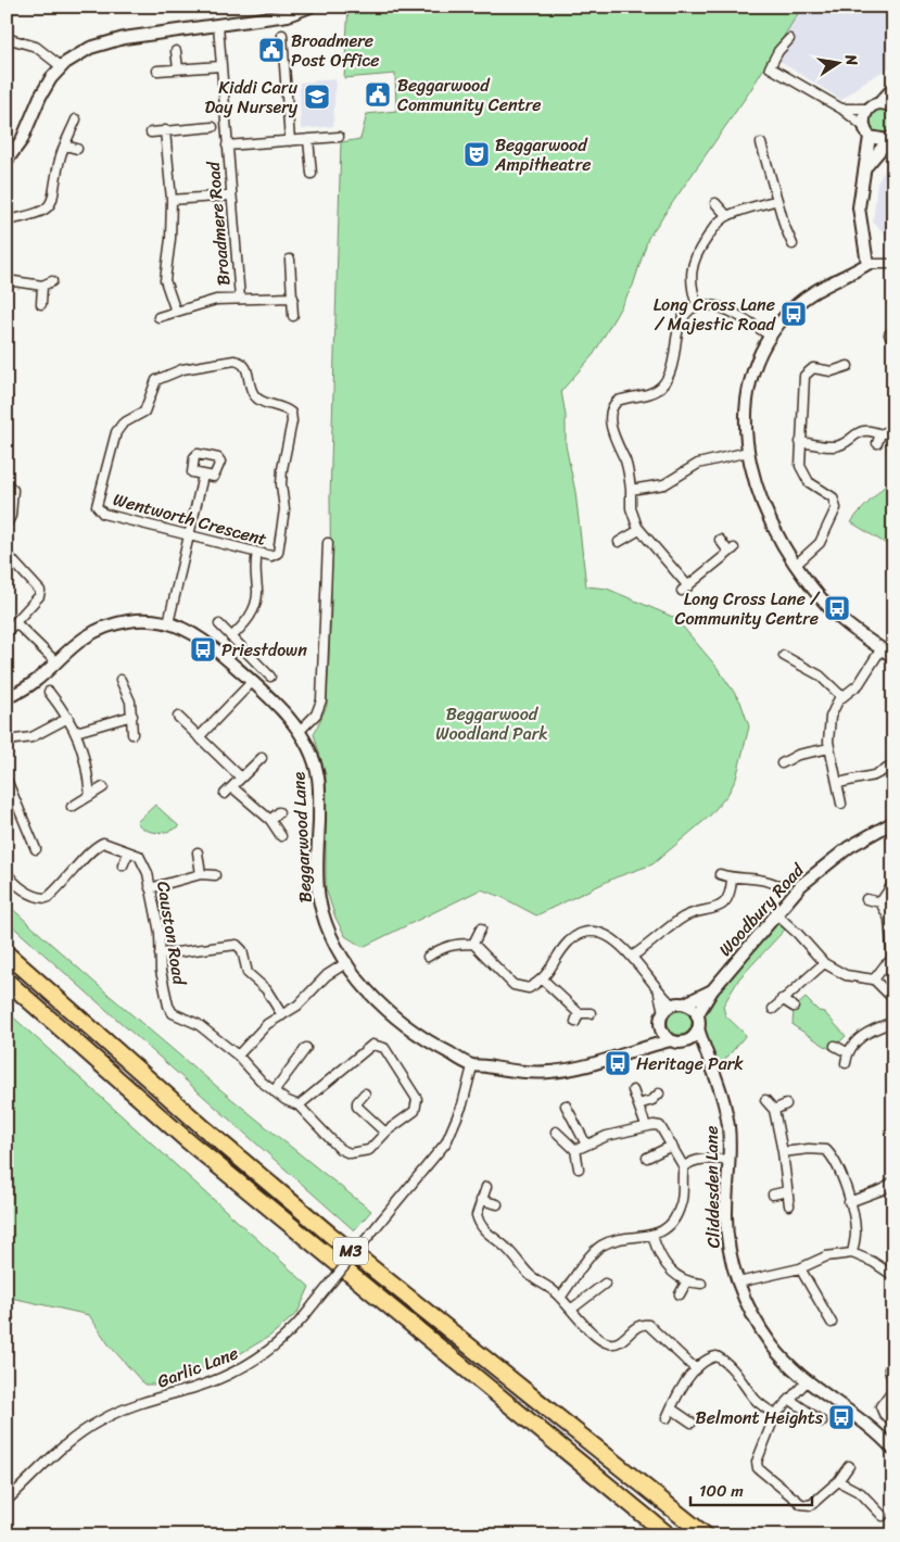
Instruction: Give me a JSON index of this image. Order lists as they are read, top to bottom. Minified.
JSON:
{"streets":{"highway":["M3"],"street":["Broadmere Road","Wentworth Crescent","Beggarwood Lane","Woodbury Road","Causton Road","Cliddesden Lane","Garlic Lane"]},"crossings":[["Beggarwood Lane","Woodbury Road"],["Beggarwood Lane","Cliddesden Lane"],["Beggarwood Lane","Garlic Lane"],["Woodbury Road","Cliddesden Lane"]],"parks":["Beggarwood Woodland Park"],"places":{"public building":["Broadmere Post Office","Beggarwood Community Centre"],"school or university":["Kiddi Caru Day Nursery"],"theatre":["Beggarwood Ampitheatre"],"bus stop":["Long Cross Lane / Majestic Road","Long Cross Lane / Community Centre","Priestdown","Heritage Park","Belmont Heights"]},"scale_bar":"100 m","north":"right"}
